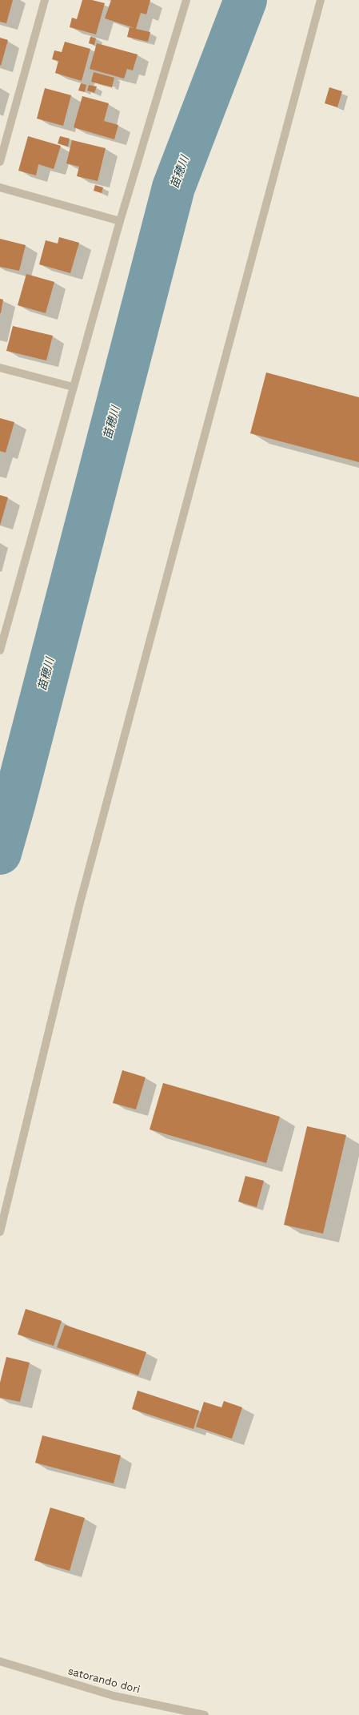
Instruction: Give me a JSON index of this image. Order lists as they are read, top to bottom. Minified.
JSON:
{"streets":{"street":["satorando dori"]},"water":["苗穂川"]}
